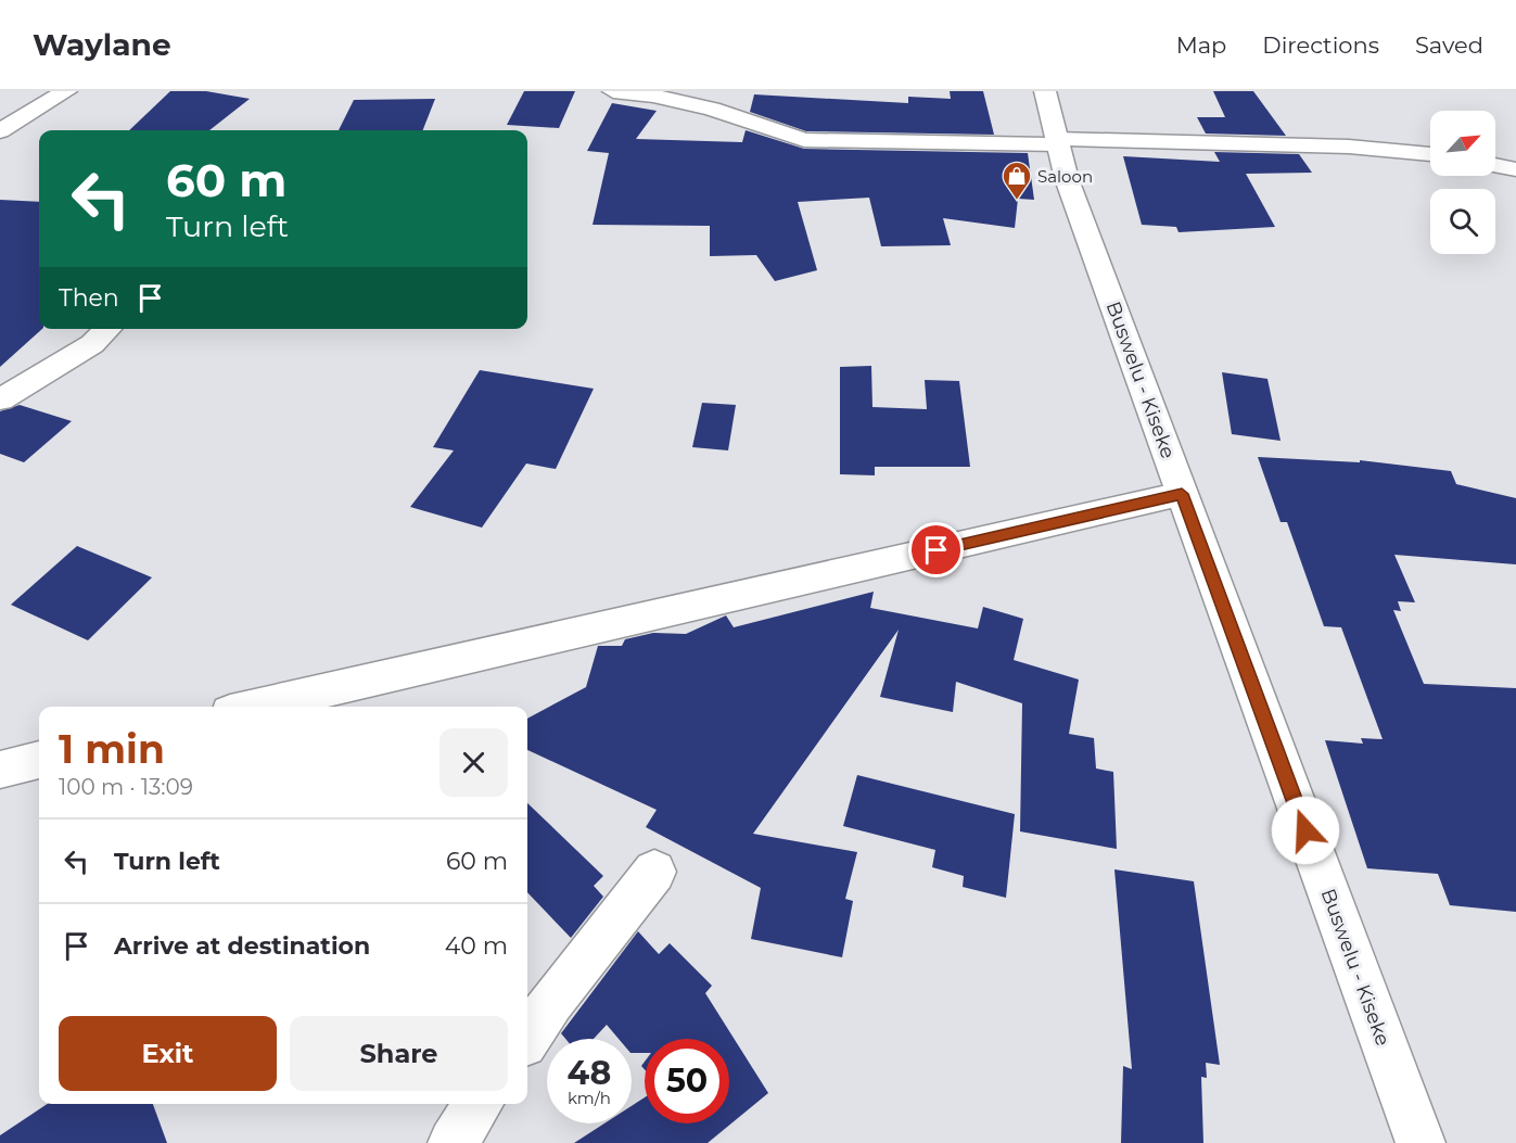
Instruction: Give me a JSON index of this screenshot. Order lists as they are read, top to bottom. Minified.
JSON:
{"streets":{"street":["Buswelu - Kiseke"]},"places":{"shop":["Saloon"]},"north":"top right","page":{"header":"Waylane","nav":["Map","Directions","Saved"],"turn":["60 m","Turn left"],"then":"Then","heading":["1 min","100 m · 13:09"],"list":[{"name":"Turn left","value":"60 m"},{"name":"Arrive at destination","value":"40 m"}],"buttons":["Exit","Share"],"speed":"48 km/h","limit":"50"}}
